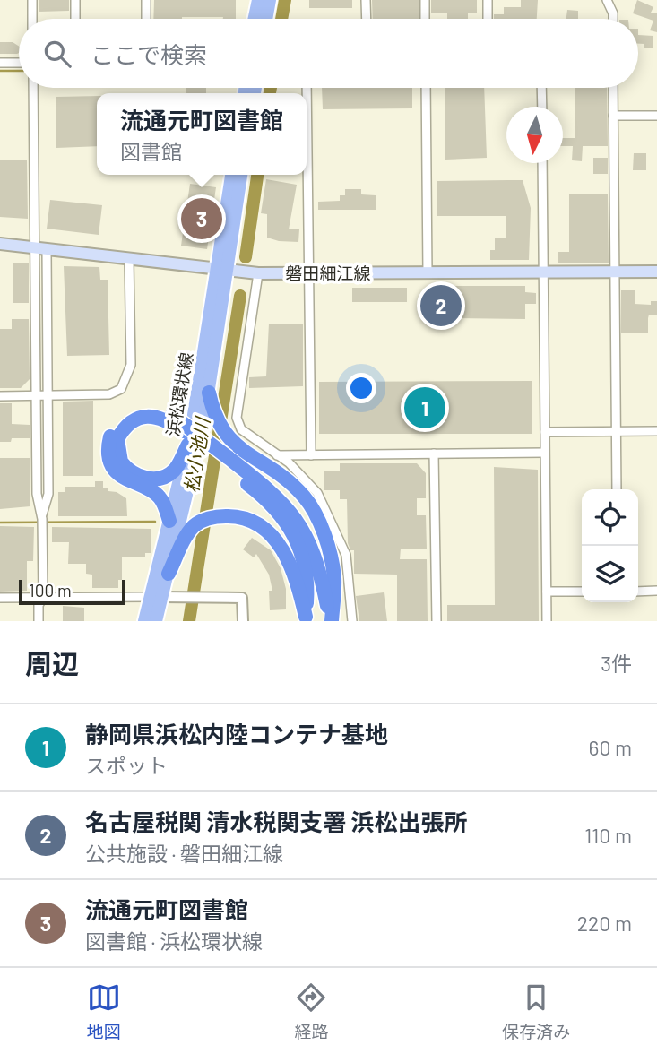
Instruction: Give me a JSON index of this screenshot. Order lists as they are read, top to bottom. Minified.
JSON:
{"streets":{"main road":["磐田細江線","浜松環状線"]},"crossings":[["磐田細江線","浜松環状線"]],"water":["松小池川"],"scale_bar":"100 m","north":"bottom","page":{"search":"ここで検索","popup":["流通元町図書館","図書館"],"pins":["3","2","1"],"scale":"100 m","heading":["周辺","3件"],"list":[{"mark":"1","name":"静岡県浜松内陸コンテナ基地","note":"スポット","value":"60 m"},{"mark":"2","name":"名古屋税関 清水税関支署 浜松出張所","note":"公共施設 · 磐田細江線","value":"110 m"},{"mark":"3","name":"流通元町図書館","note":"図書館 · 浜松環状線","value":"220 m"}],"nav":["地図","経路","保存済み"]}}
